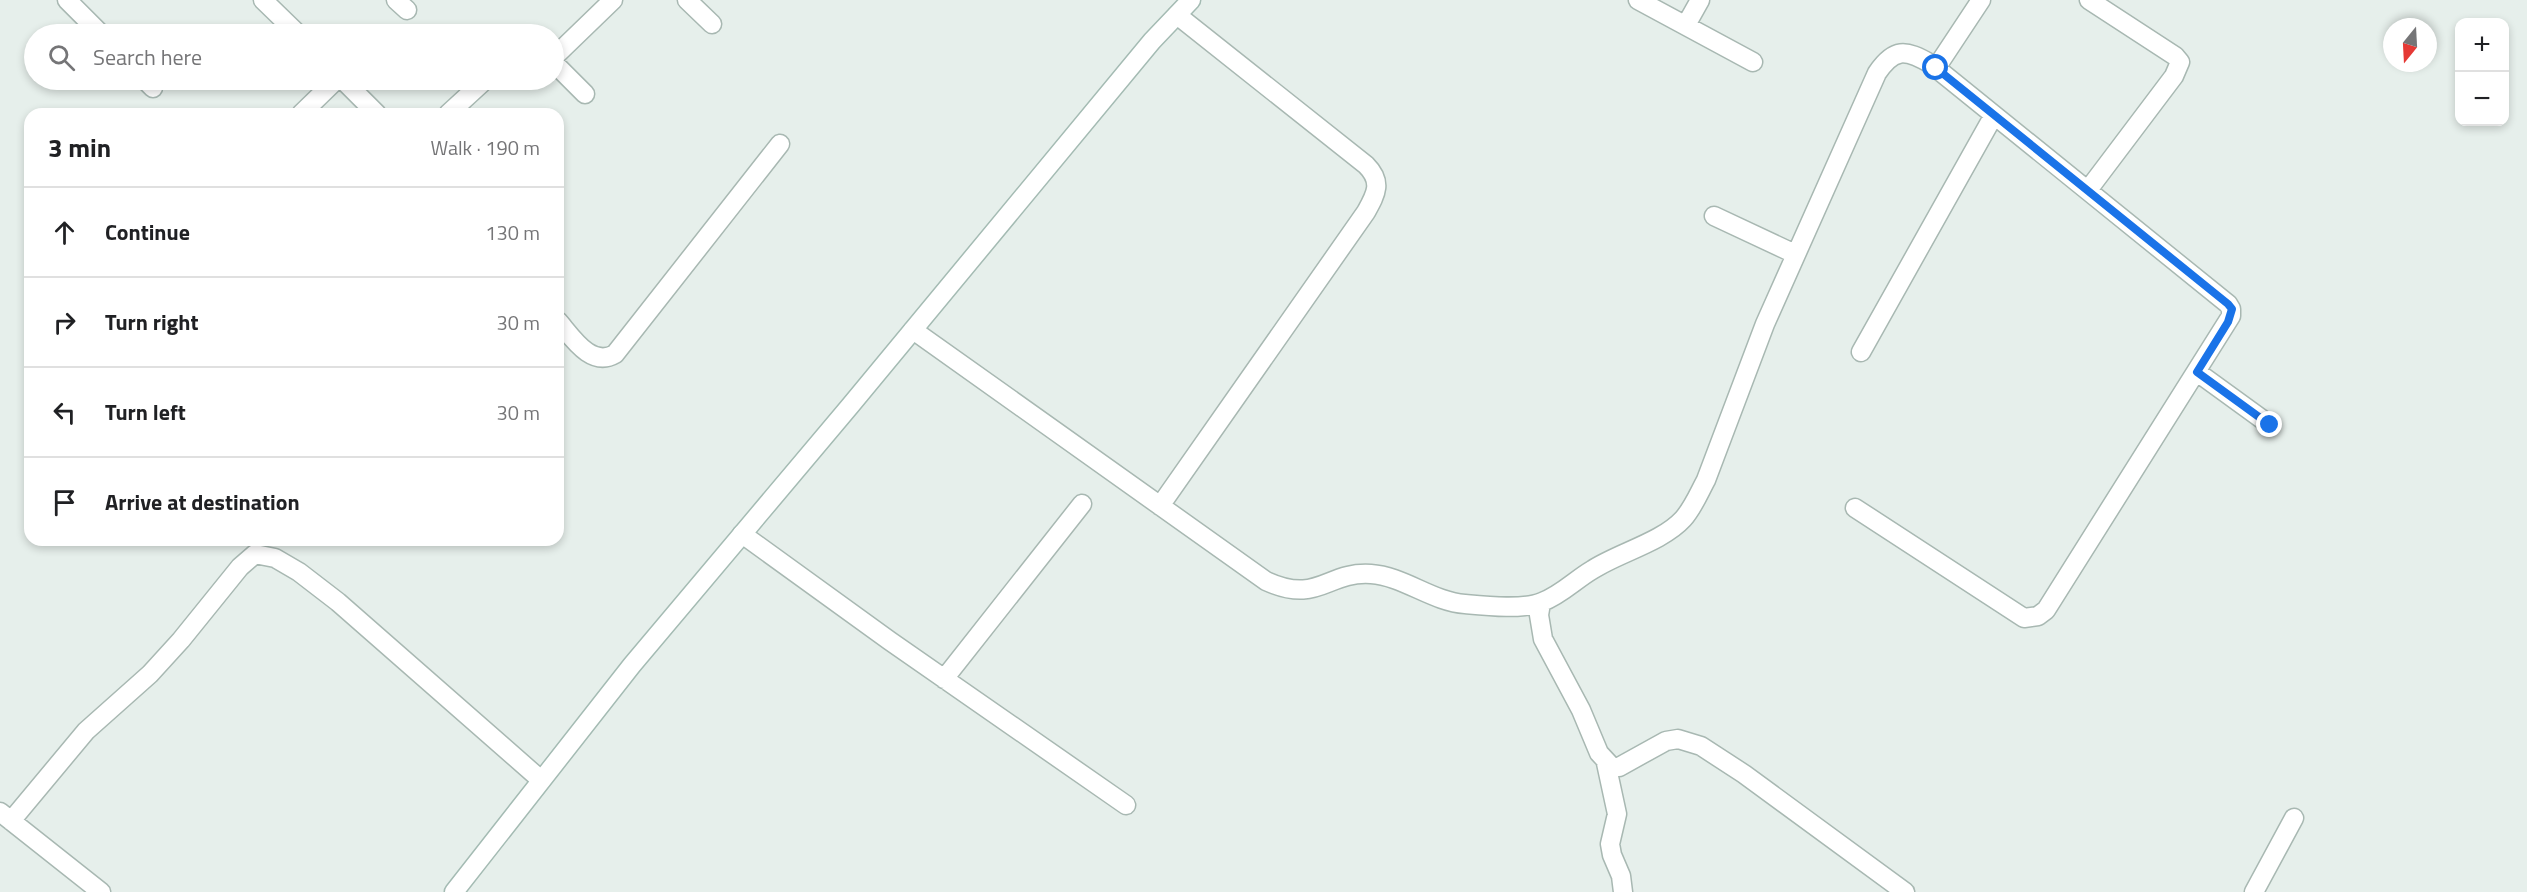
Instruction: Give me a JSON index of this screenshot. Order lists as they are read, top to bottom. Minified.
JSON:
{"north":"bottom","page":{"map_buttons":["+","−"],"search":"Search here","heading":["3 min","Walk · 190 m"],"list":[["Continue","130 m"],["Turn right","30 m"],["Turn left","30 m"],"Arrive at destination"]}}
